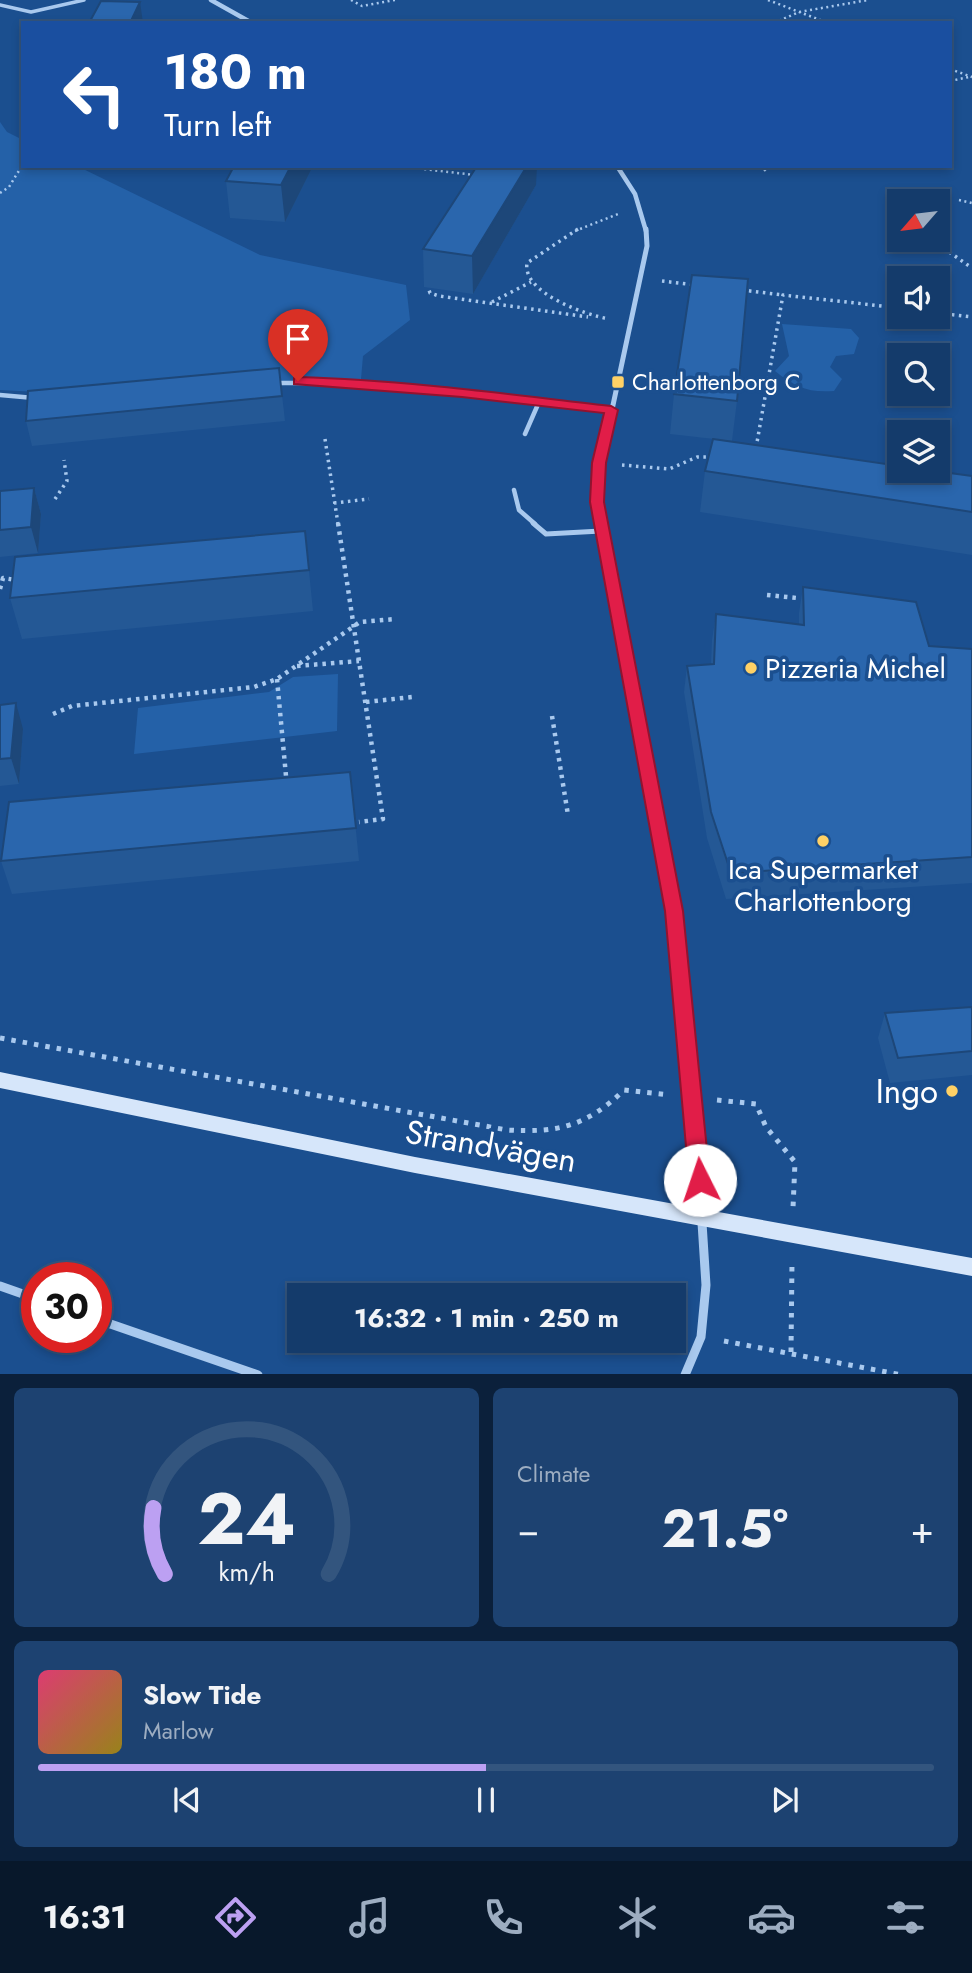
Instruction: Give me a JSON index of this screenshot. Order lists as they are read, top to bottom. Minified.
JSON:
{"streets":{"street":["Strandvägen"]},"places":{"transit":["Charlottenborg C"],"other":["Pizzeria Michel","Ica Supermarket Charlottenborg","Ingo"]},"north":"bottom left","page":{"turn":["180 m","Turn left"],"limit":"30","trip":"16:32 · 1 min · 250 m","tile":"Climate","heat":["−","21.5°","+"],"song":["Slow Tide","Marlow"],"tabs":"16:31","gauge":["24","km/h"]}}
